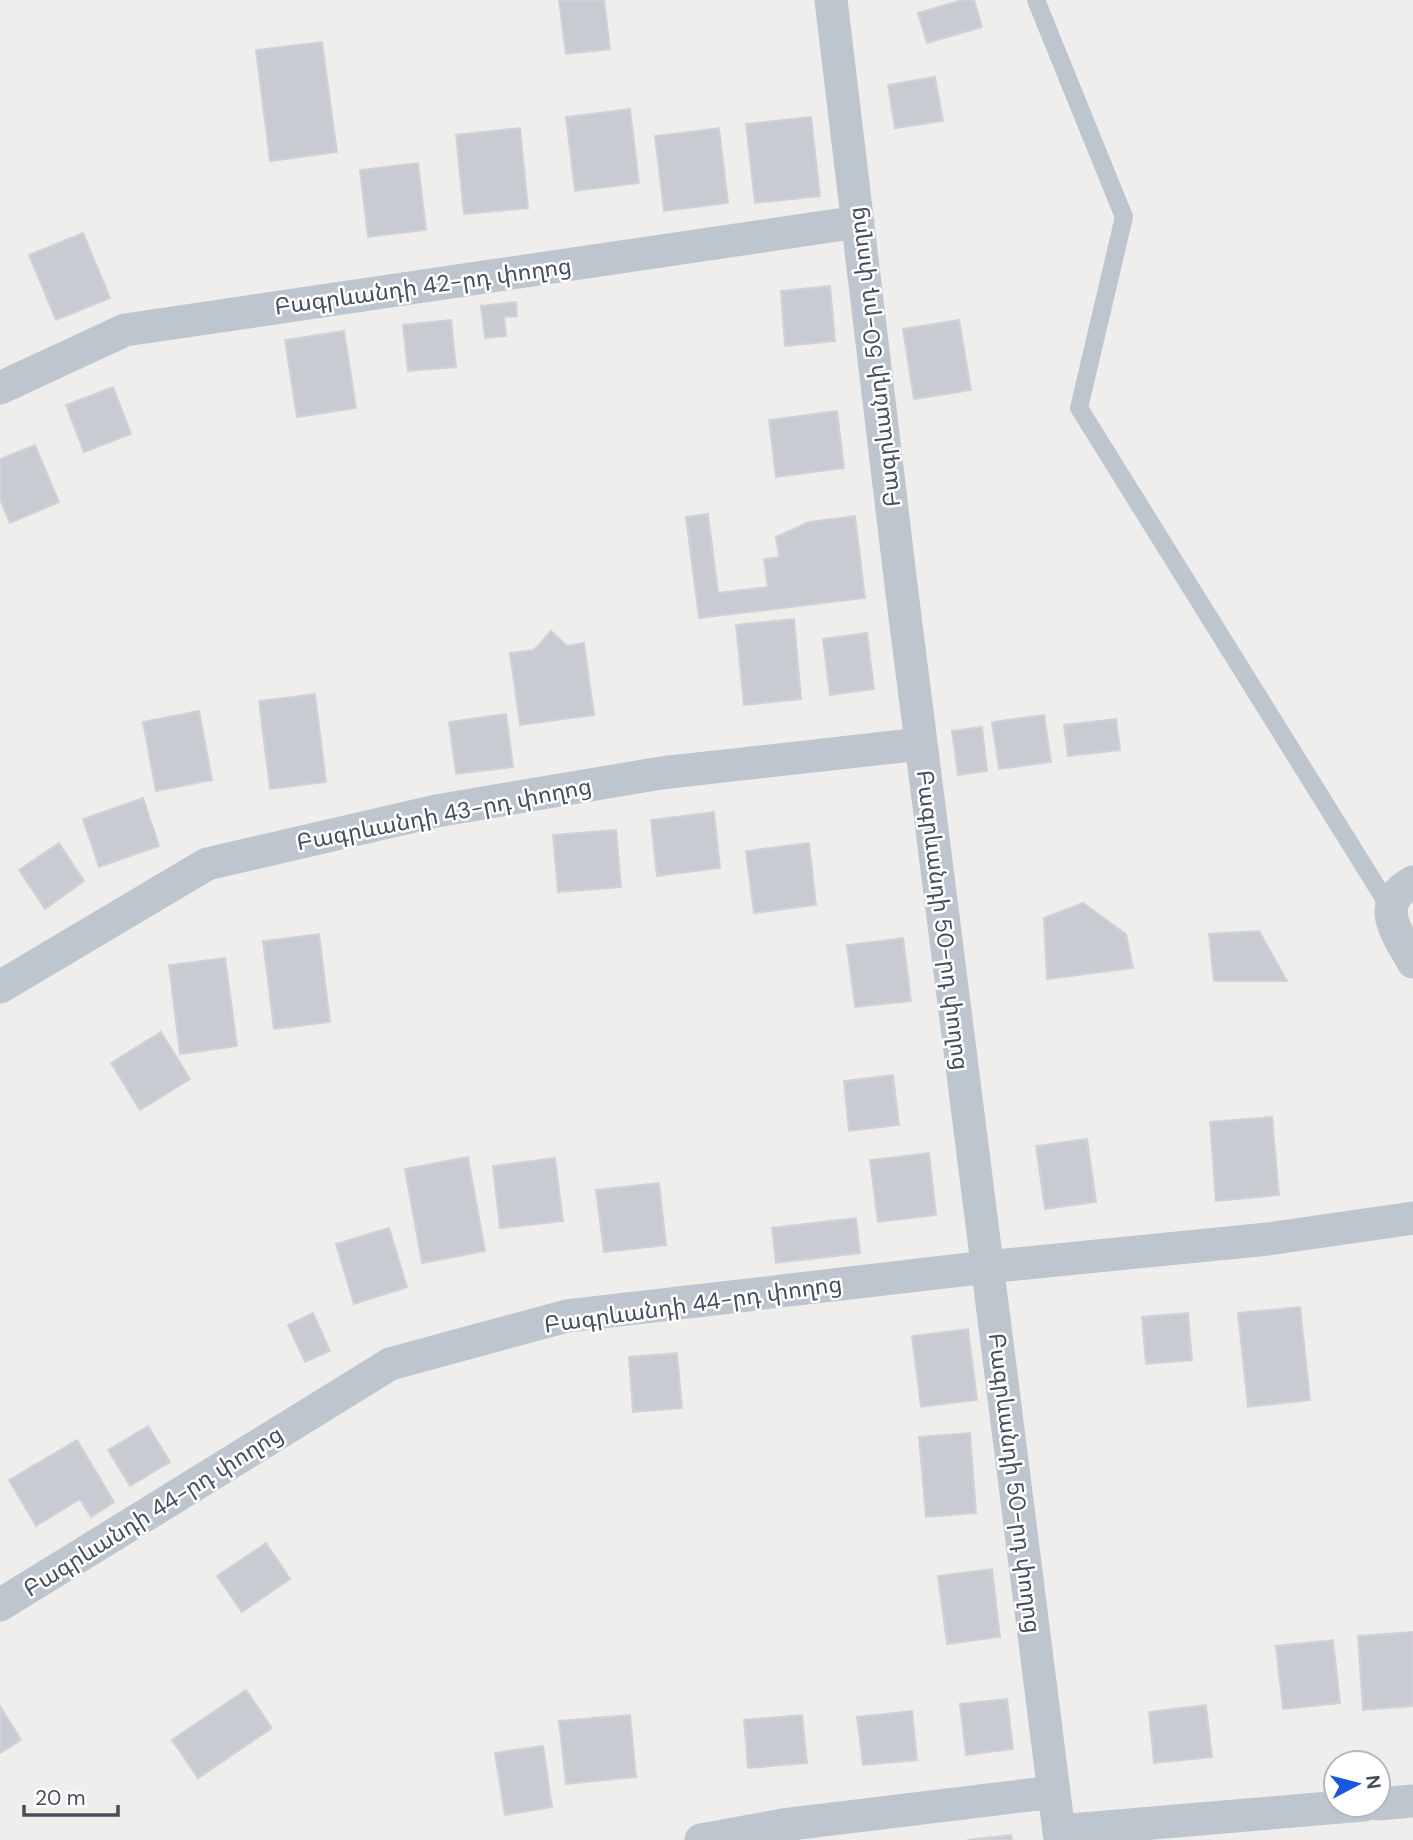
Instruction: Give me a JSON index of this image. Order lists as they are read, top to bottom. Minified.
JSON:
{"streets":{"street":["Բագրևանդի 42-րդ փողոց","Բագրևանդի 50-րդ փողոց","Բագրևանդի 43-րդ փողոց","Բագրևանդի 44-րդ փողոց"]},"crossings":[["Բագրևանդի 42-րդ փողոց","Բագրևանդի 50-րդ փողոց"],["Բագրևանդի 50-րդ փողոց","Բագրևանդի 43-րդ փողոց"],["Բագրևանդի 50-րդ փողոց","Բագրևանդի 44-րդ փողոց"]],"scale_bar":"20 m","north":"right"}
